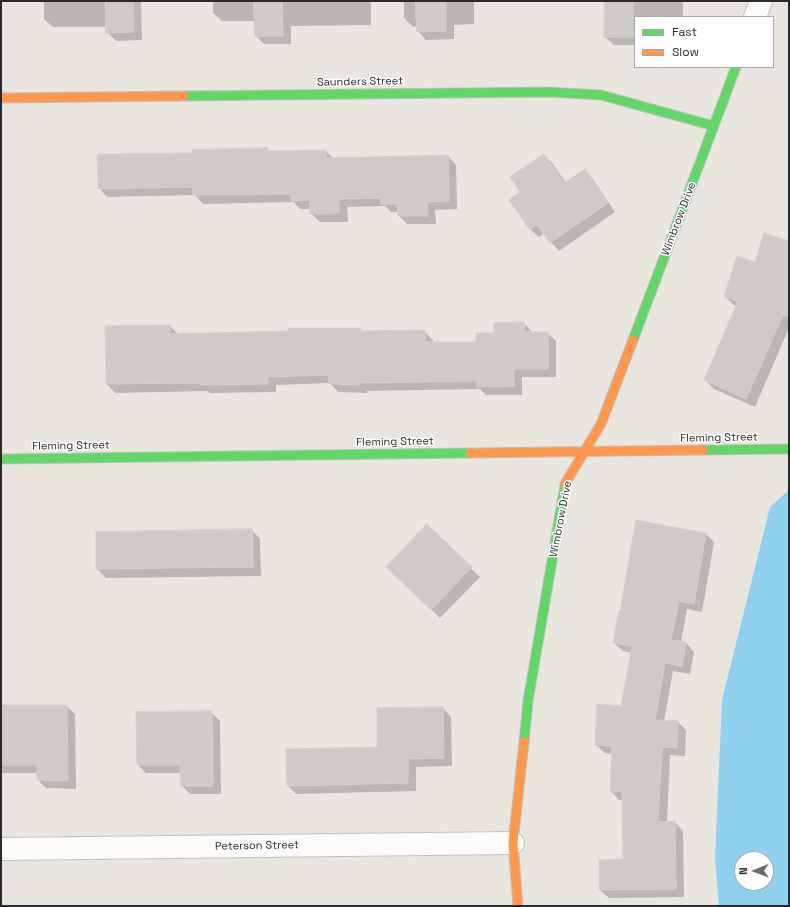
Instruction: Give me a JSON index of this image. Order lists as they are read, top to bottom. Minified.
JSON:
{"streets":{"street":["Saunders Street","Wimbrow Drive","Fleming Street","Peterson Street"]},"crossings":[["Saunders Street","Wimbrow Drive"],["Wimbrow Drive","Fleming Street"],["Wimbrow Drive","Peterson Street"]],"legend":["Fast","Slow"],"north":"left"}
